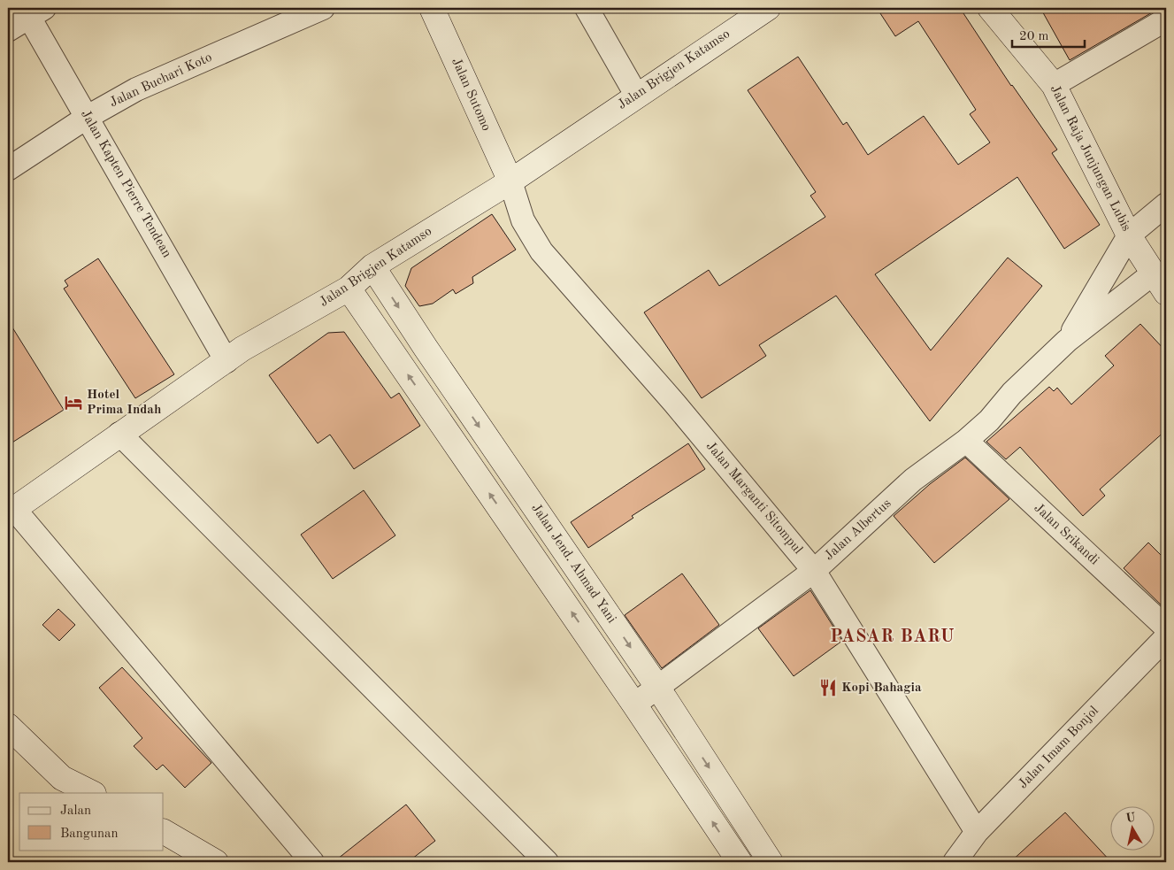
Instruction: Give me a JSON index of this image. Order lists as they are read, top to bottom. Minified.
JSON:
{"streets":{"street":["Jalan Brigjen Katamso","Jalan Buchari Koto","Jalan Sutomo","Jalan Raja Junjungan Lubis","Jalan Kapten Pierre Tendean","Jalan Marganti Sitompul","Jalan Albertus","Jalan Srikandi","Jalan Jend. Ahmad Yani","Jalan Imam Bonjol"]},"crossings":[["Jalan Brigjen Katamso","Jalan Sutomo"],["Jalan Brigjen Katamso","Jalan Kapten Pierre Tendean"],["Jalan Brigjen Katamso","Jalan Marganti Sitompul"],["Jalan Brigjen Katamso","Jalan Jend. Ahmad Yani"],["Jalan Buchari Koto","Jalan Kapten Pierre Tendean"],["Jalan Sutomo","Jalan Marganti Sitompul"],["Jalan Raja Junjungan Lubis","Jalan Albertus"],["Jalan Marganti Sitompul","Jalan Albertus"],["Jalan Marganti Sitompul","Jalan Imam Bonjol"],["Jalan Albertus","Jalan Srikandi"],["Jalan Albertus","Jalan Jend. Ahmad Yani"]],"districts":["PASAR BARU"],"places":{"hotel":["Hotel Prima Indah"],"restaurant":["Kopi Bahagia"]},"legend":["Jalan","Bangunan"],"scale_bar":"20 m","north":"top"}
